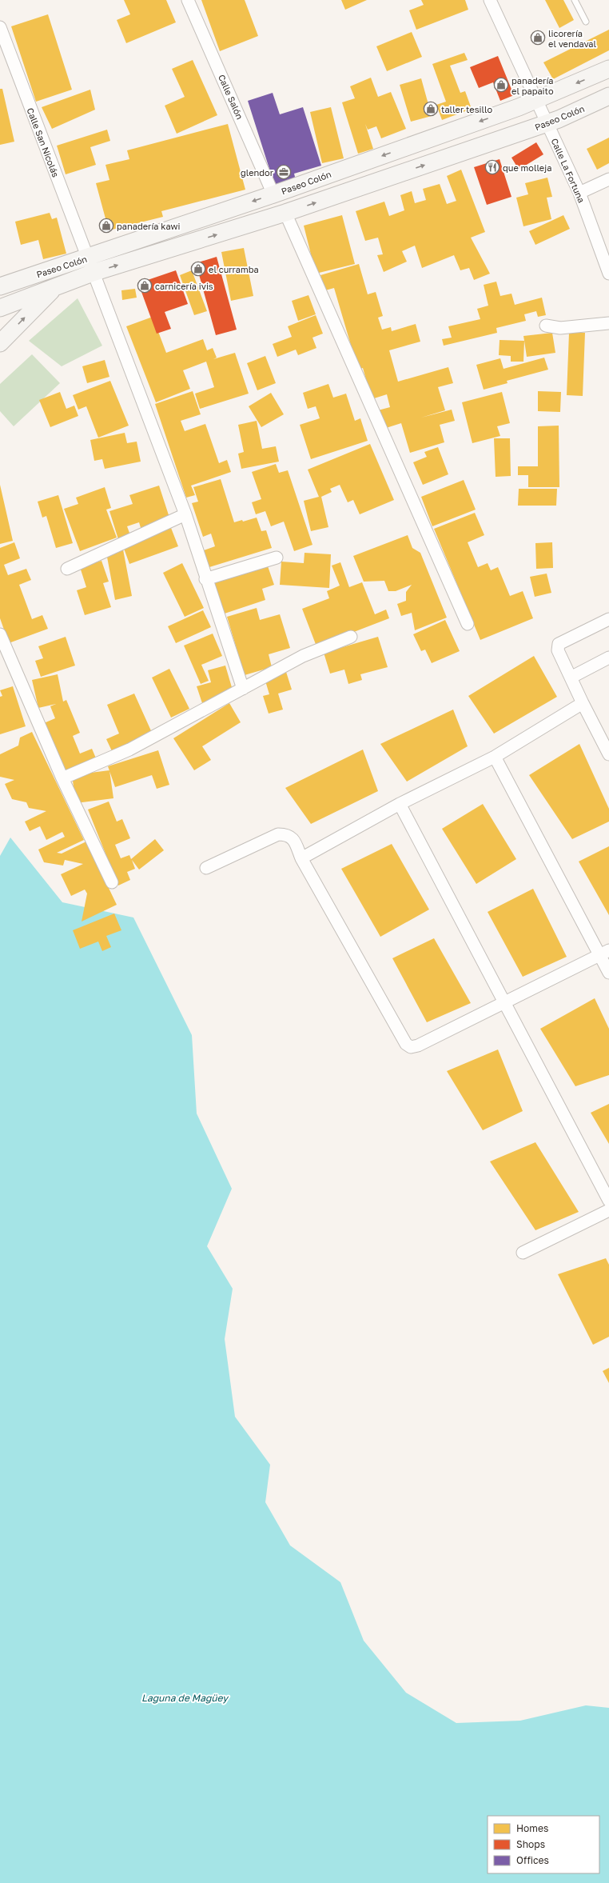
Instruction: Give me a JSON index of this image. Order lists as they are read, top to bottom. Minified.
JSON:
{"streets":{"main road":["Paseo Colón"],"street":["Calle Salón","Calle San Nicolás","Calle La Fortuna"]},"crossings":[["Calle Salón","Paseo Colón"],["Paseo Colón","Calle San Nicolás"],["Paseo Colón","Calle La Fortuna"]],"water":["Laguna de Magüey"],"places":{"shop":["licorería el vendaval","panadería el papaito","taller tesillo","panadería kawi","el curramba","carnicería ivis"],"restaurant":["que molleja"],"office":["glendor"]},"legend":["Homes","Shops","Offices"]}
